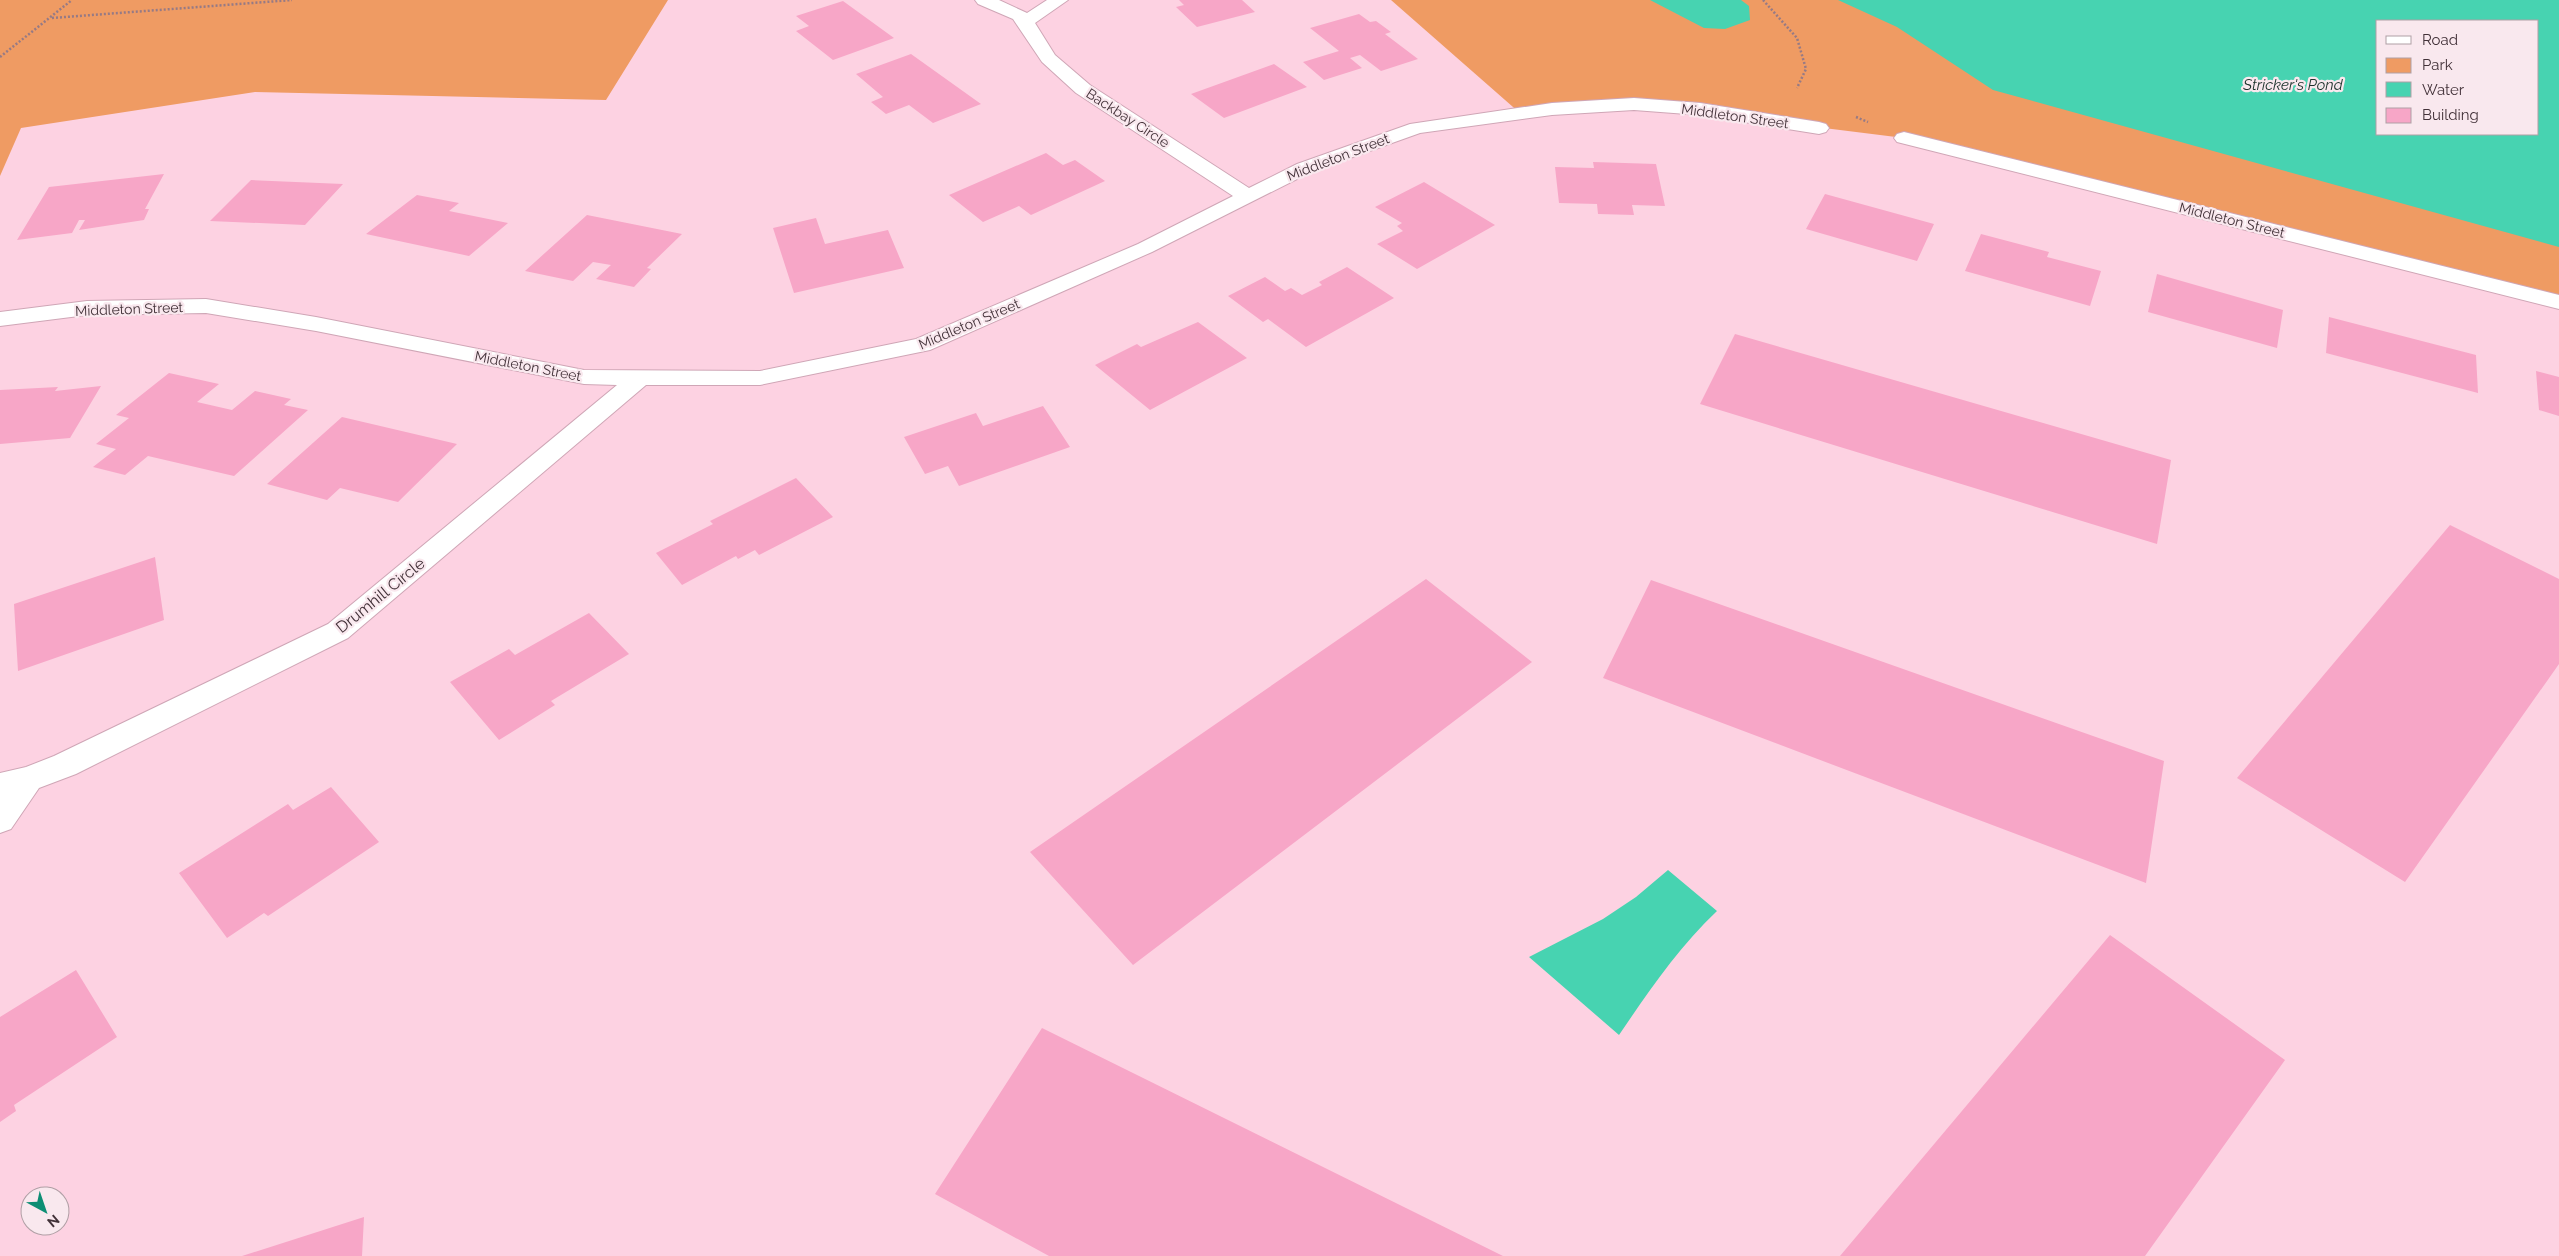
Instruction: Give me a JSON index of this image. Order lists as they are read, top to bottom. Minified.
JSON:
{"streets":{"street":["Middleton Street","Backbay Circle","Drumhill Circle"]},"crossings":[["Middleton Street","Backbay Circle"],["Middleton Street","Drumhill Circle"]],"water":["Stricker's Pond"],"legend":["Road","Park","Water","Building"],"north":"bottom right"}
